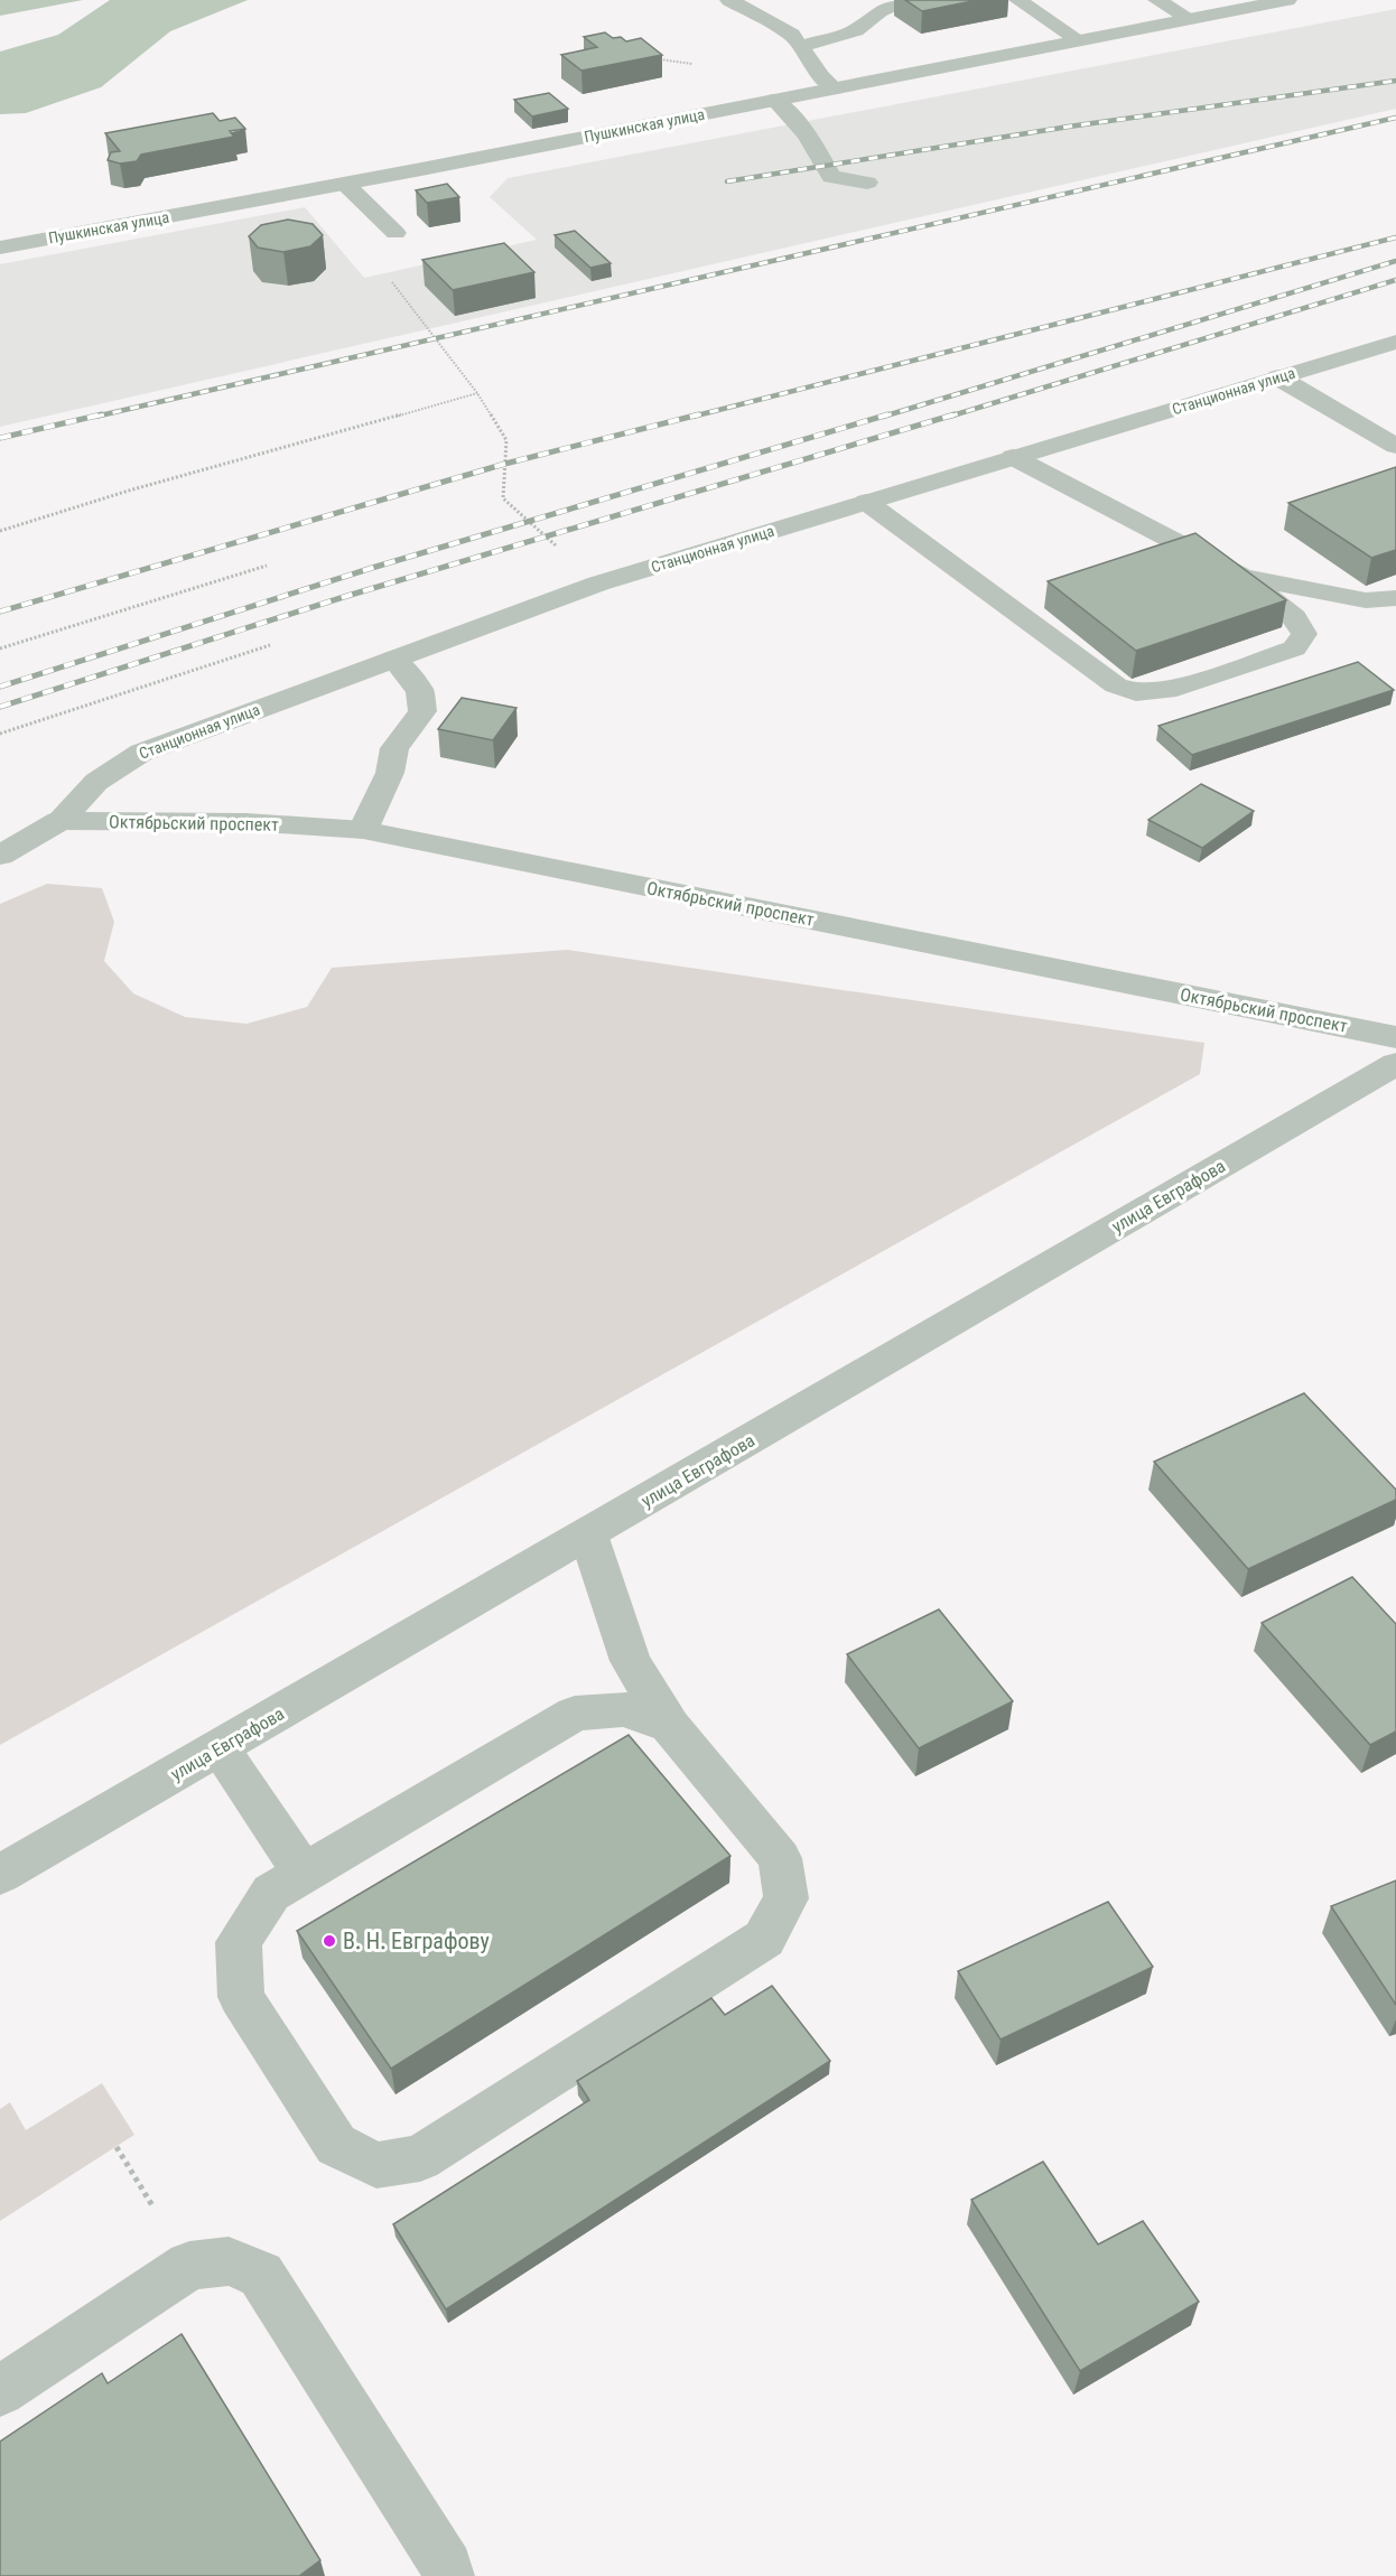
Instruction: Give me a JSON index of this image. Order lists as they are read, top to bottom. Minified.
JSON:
{"streets":{"street":["Пушкинская улица","Станционная улица","Октябрьский проспект","улица Евграфова"]},"crossings":[["Станционная улица","Октябрьский проспект"]],"places":["В. Н. Евграфову"]}
